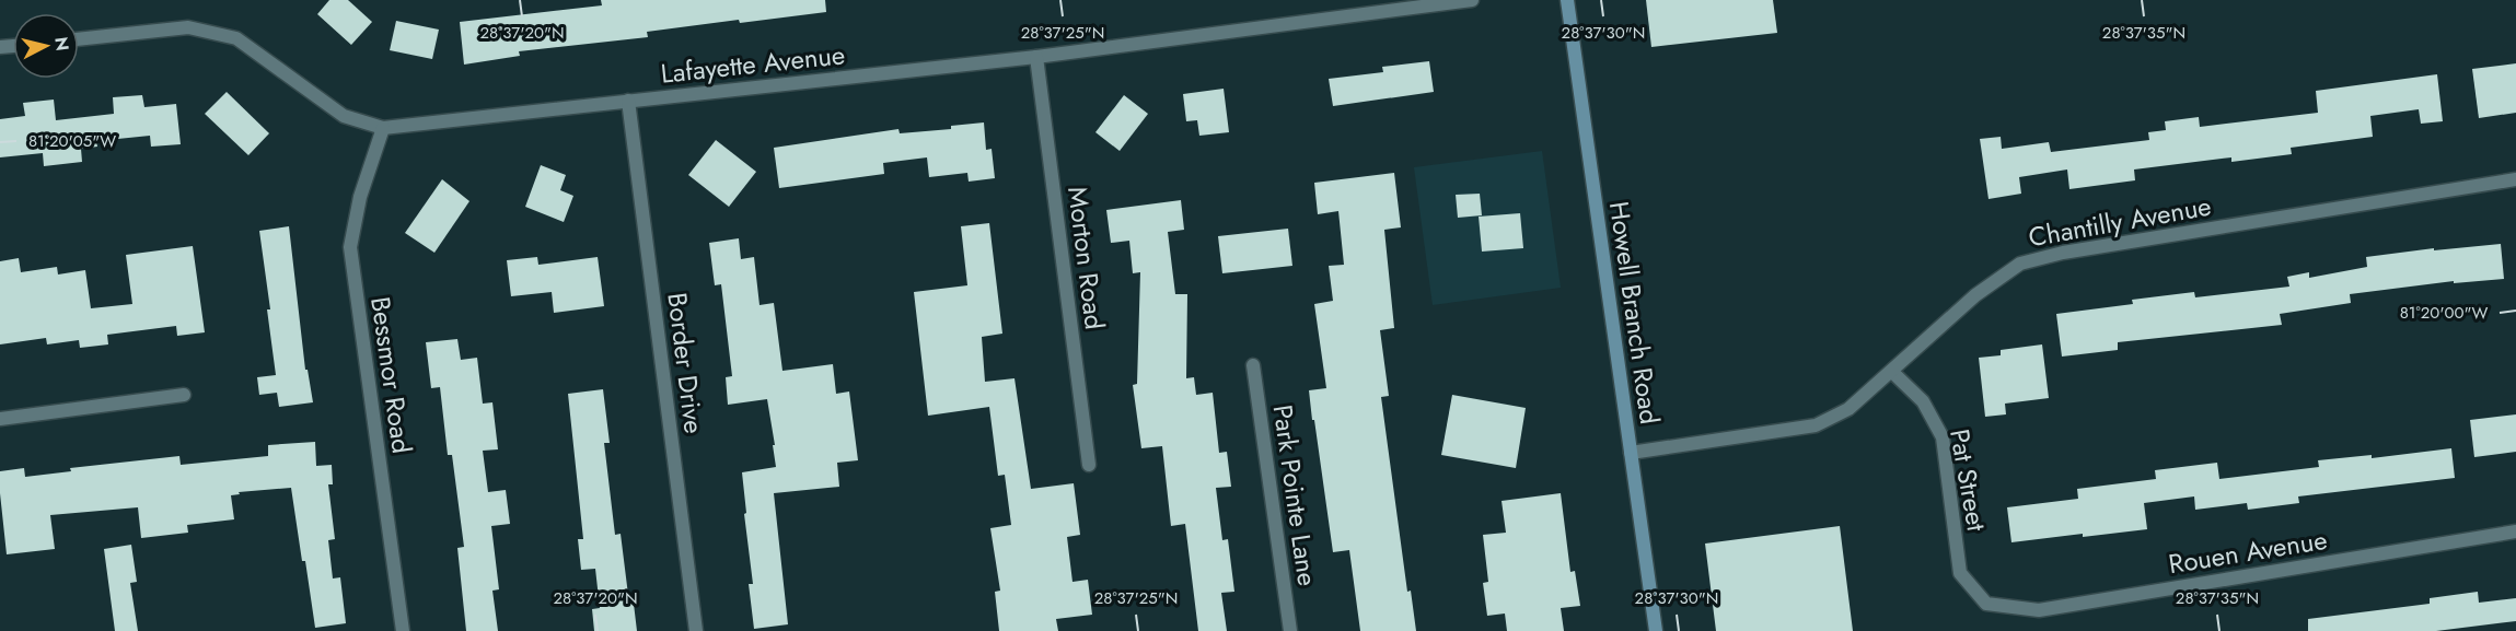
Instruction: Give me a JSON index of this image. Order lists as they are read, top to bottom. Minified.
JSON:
{"streets":{"main road":["Howell Branch Road"],"street":["Lafayette Avenue","Chantilly Avenue","Morton Road","Border Drive","Bessmor Road","Pat Street","Park Pointe Lane","Rouen Avenue"]},"crossings":[["Lafayette Avenue","Morton Road"],["Lafayette Avenue","Border Drive"],["Lafayette Avenue","Bessmor Road"],["Chantilly Avenue","Howell Branch Road"],["Chantilly Avenue","Pat Street"],["Pat Street","Rouen Avenue"]],"north":"right","coordinates":["28°37'20\"N","28°37'25\"N","28°37'30\"N","28°37'35\"N","81°20'05\"W","81°20'00\"W"]}
